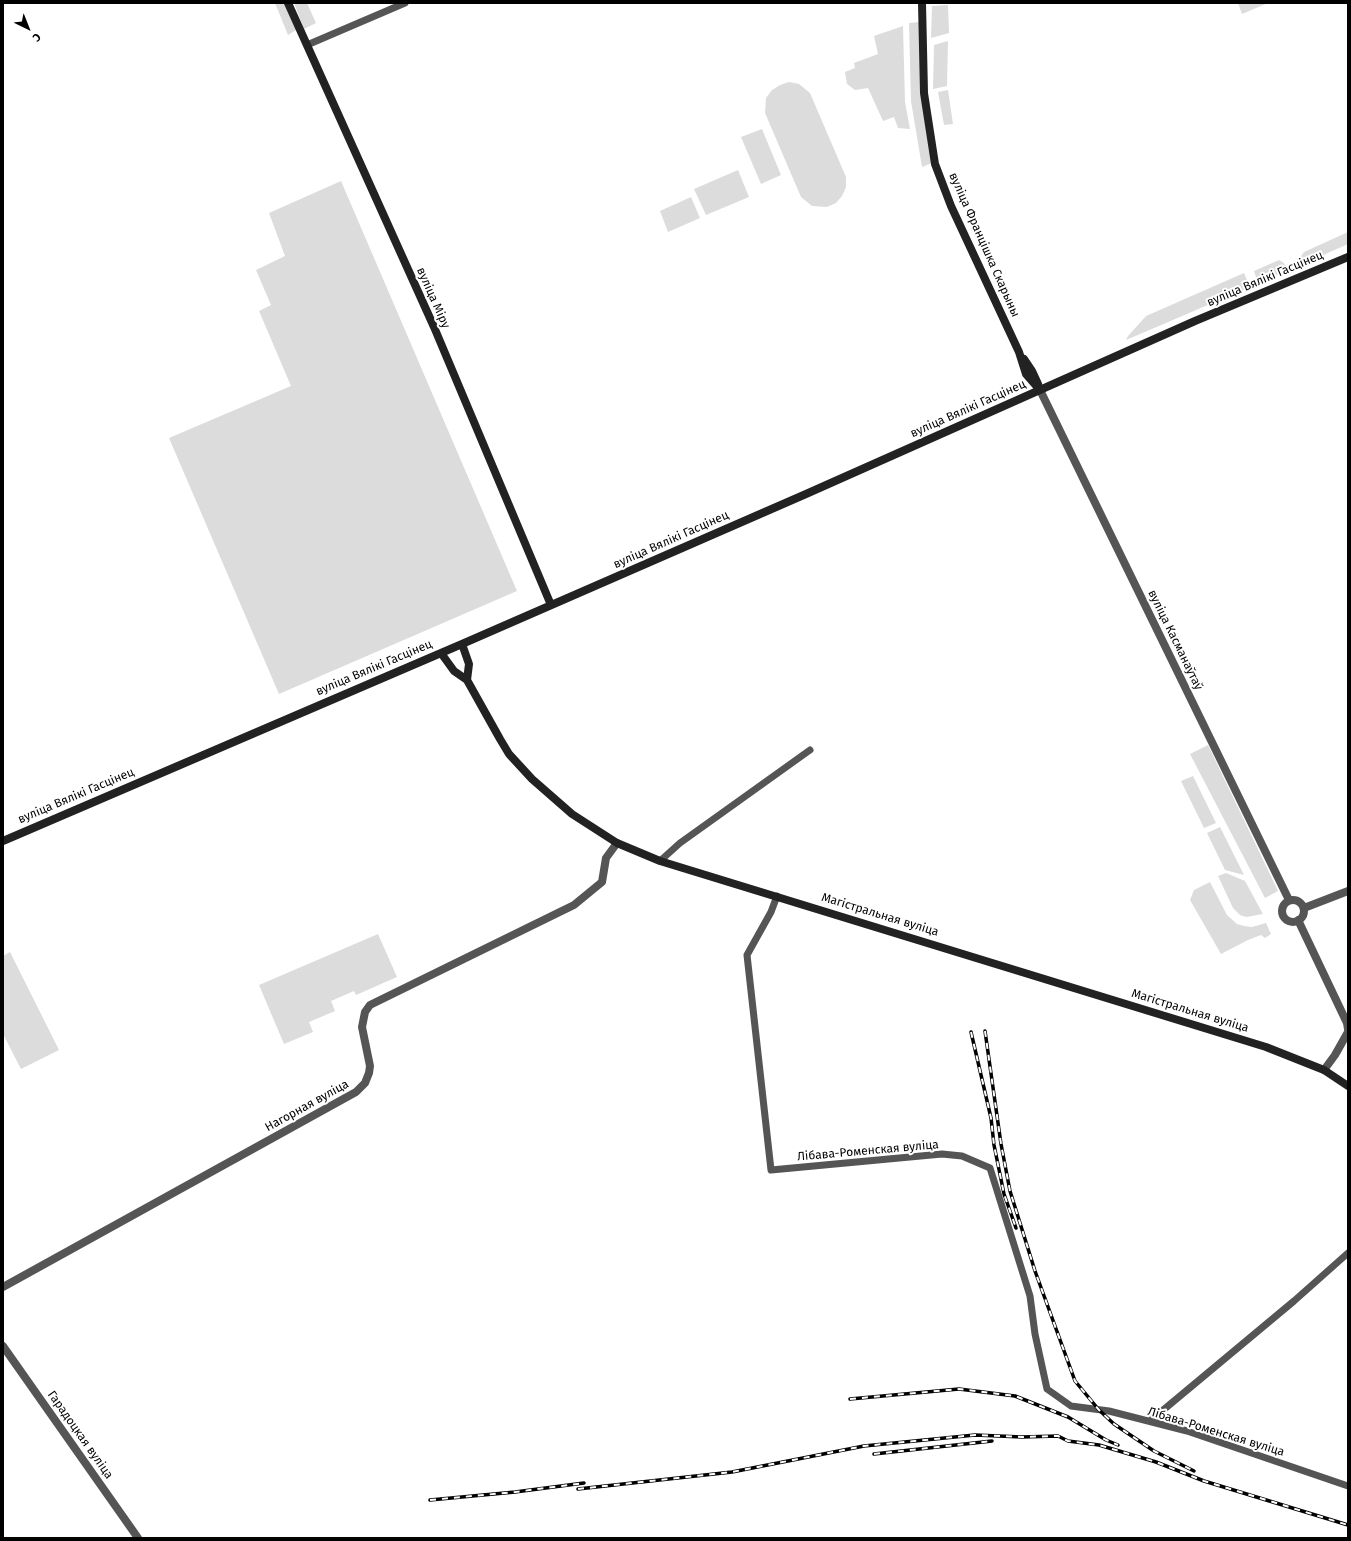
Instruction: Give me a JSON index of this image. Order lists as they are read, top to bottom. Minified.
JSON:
{"streets":{"main road":["вуліца Францішка Скарыны","вуліца Вялікі Гасцінец","вуліца Міру","Магістральная вуліца"],"street":["вуліца Касманаўтаў","Нагорная вуліца","Лібава-Роменская вуліца","Гарадоцкая вуліца"]},"crossings":[["вуліца Францішка Скарыны","вуліца Вялікі Гасцінец"],["вуліца Францішка Скарыны","вуліца Касманаўтаў"],["вуліца Вялікі Гасцінец","вуліца Міру"],["вуліца Вялікі Гасцінец","вуліца Касманаўтаў"],["Магістральная вуліца","Нагорная вуліца"],["Магістральная вуліца","Лібава-Роменская вуліца"]],"north":"bottom right"}
